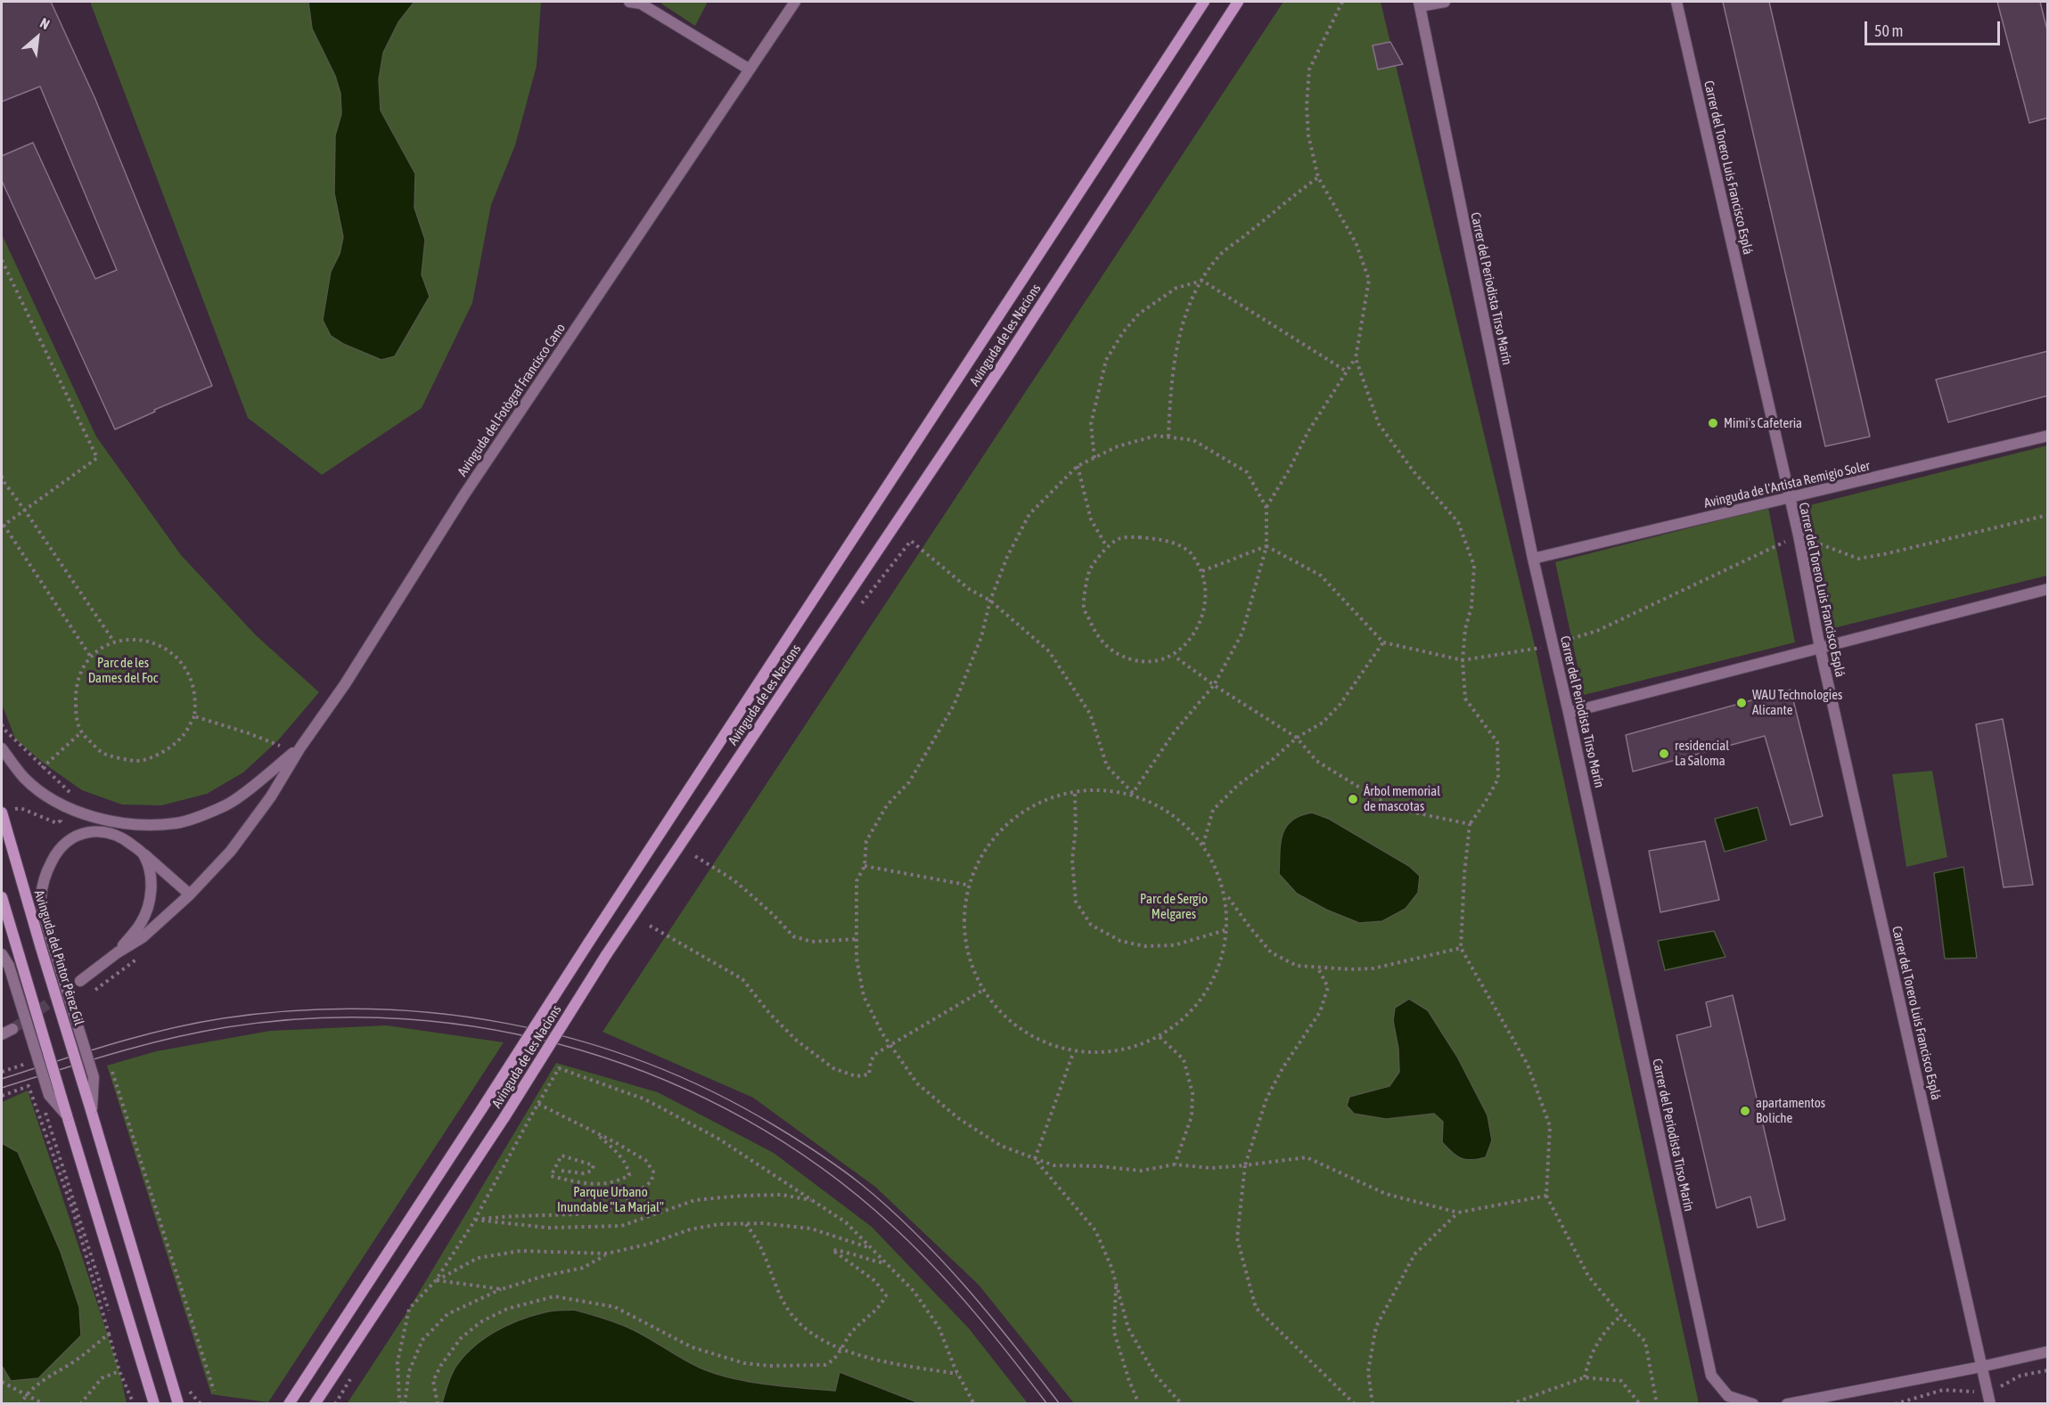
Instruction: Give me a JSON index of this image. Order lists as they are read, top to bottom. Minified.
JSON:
{"streets":{"street":["Carrer del Torero Luis Francisco Esplá","Carrer del Periodista Tirso Marín","Avinguda de les Nacions","Avinguda del Fotògraf Francisco Cano","Avinguda de l'Artista Remigio Soler","Avinguda del Pintor Pérez Gil"]},"crossings":[["Carrer del Torero Luis Francisco Esplá","Avinguda de l'Artista Remigio Soler"],["Carrer del Periodista Tirso Marín","Avinguda de l'Artista Remigio Soler"],["Avinguda del Fotògraf Francisco Cano","Avinguda del Pintor Pérez Gil"]],"parks":["Parc de les Dames del Foc","Parc de Sergio Melgares","Parque Urbano Inundable \"La Marjal\""],"places":["Mimi's Cafeteria","WAU Technologies Alicante","residencial La Saloma","Árbol memorial de mascotas","apartamentos Boliche"],"scale_bar":"50 m","north":"top right"}
